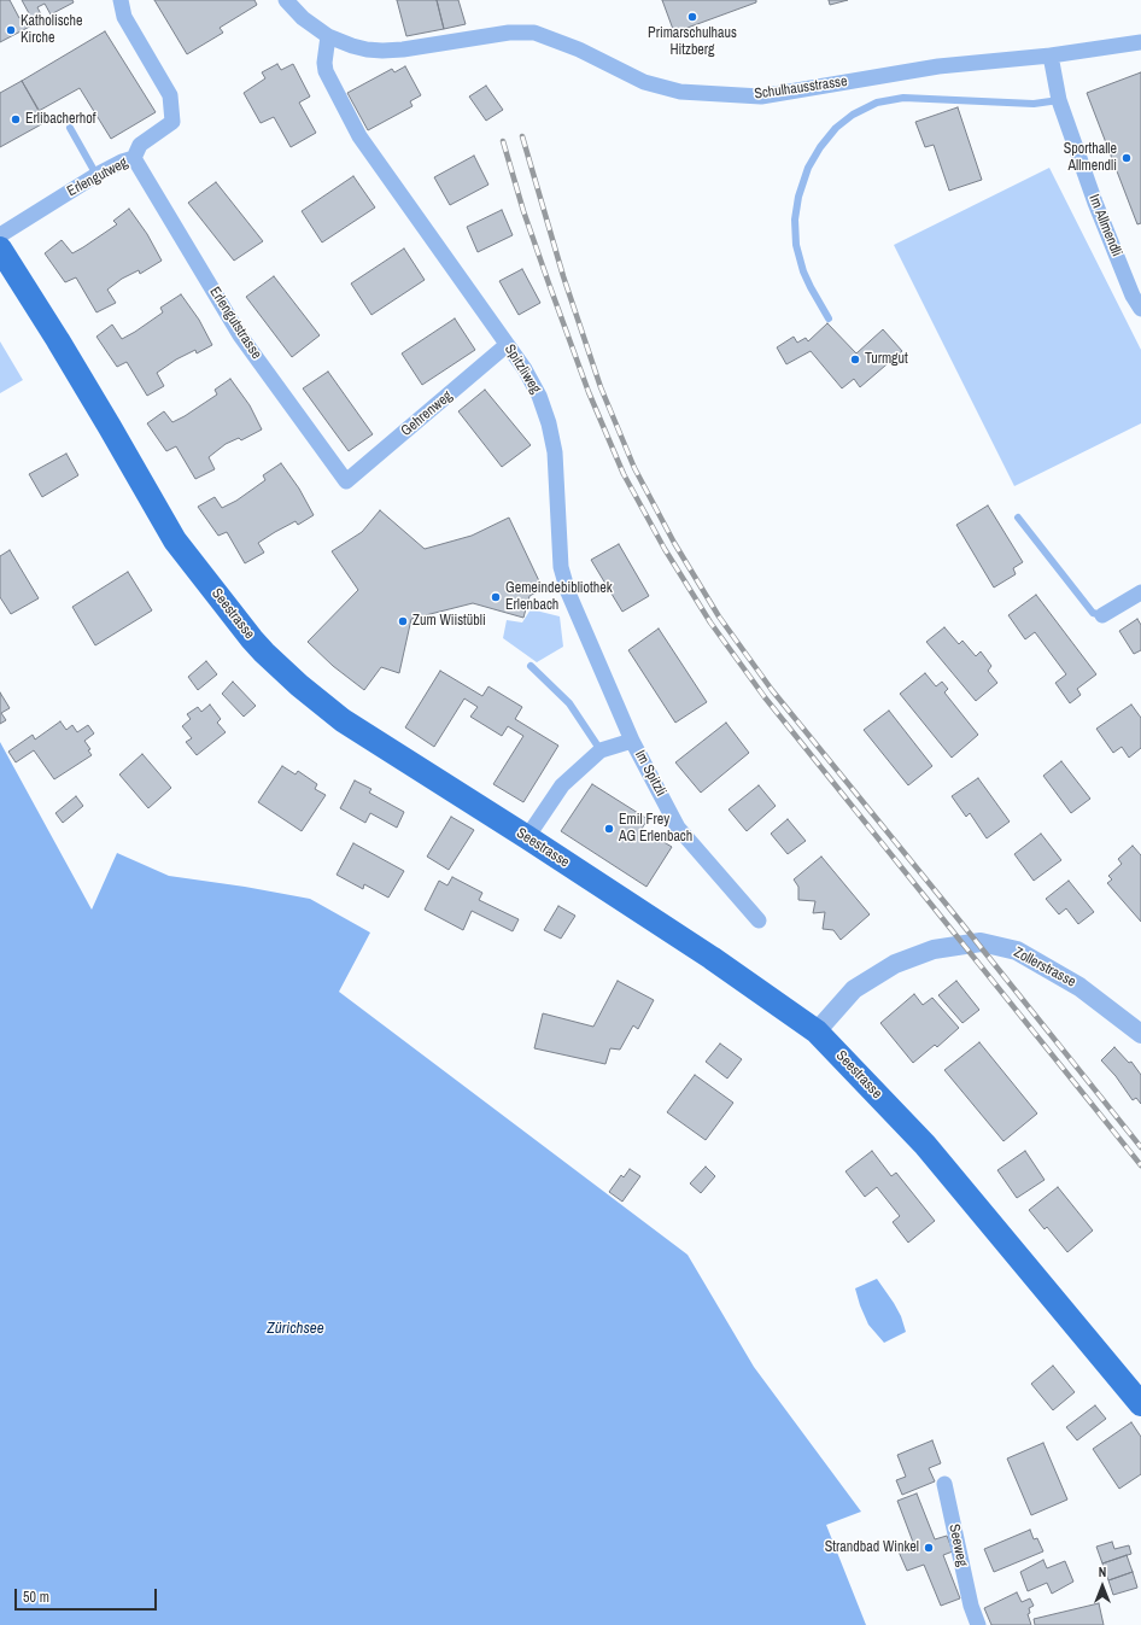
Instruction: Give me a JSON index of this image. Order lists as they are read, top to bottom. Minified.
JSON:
{"streets":{"main road":["Seestrasse"],"street":["Schulhausstrasse","Erlengutweg","Im Allmendli","Erlengutstrasse","Spitzliweg","Gehrenweg","Im Spitzli","Zollerstrasse","Seeweg"]},"crossings":[["Schulhausstrasse","Im Allmendli"],["Schulhausstrasse","Spitzliweg"],["Erlengutweg","Erlengutstrasse"],["Erlengutstrasse","Gehrenweg"],["Spitzliweg","Gehrenweg"],["Spitzliweg","Im Spitzli"],["Seestrasse","Im Spitzli"],["Seestrasse","Zollerstrasse"]],"water":["Zürichsee"],"places":["Primarschulhaus Hitzberg","Katholische Kirche","Erlibacherhof","Sporthalle Allmendli","Turmgut","Gemeindebibliothek Erlenbach","Zum Wiistübli","Emil Frey AG Erlenbach","Strandbad Winkel"],"scale_bar":"50 m","north":"top"}
